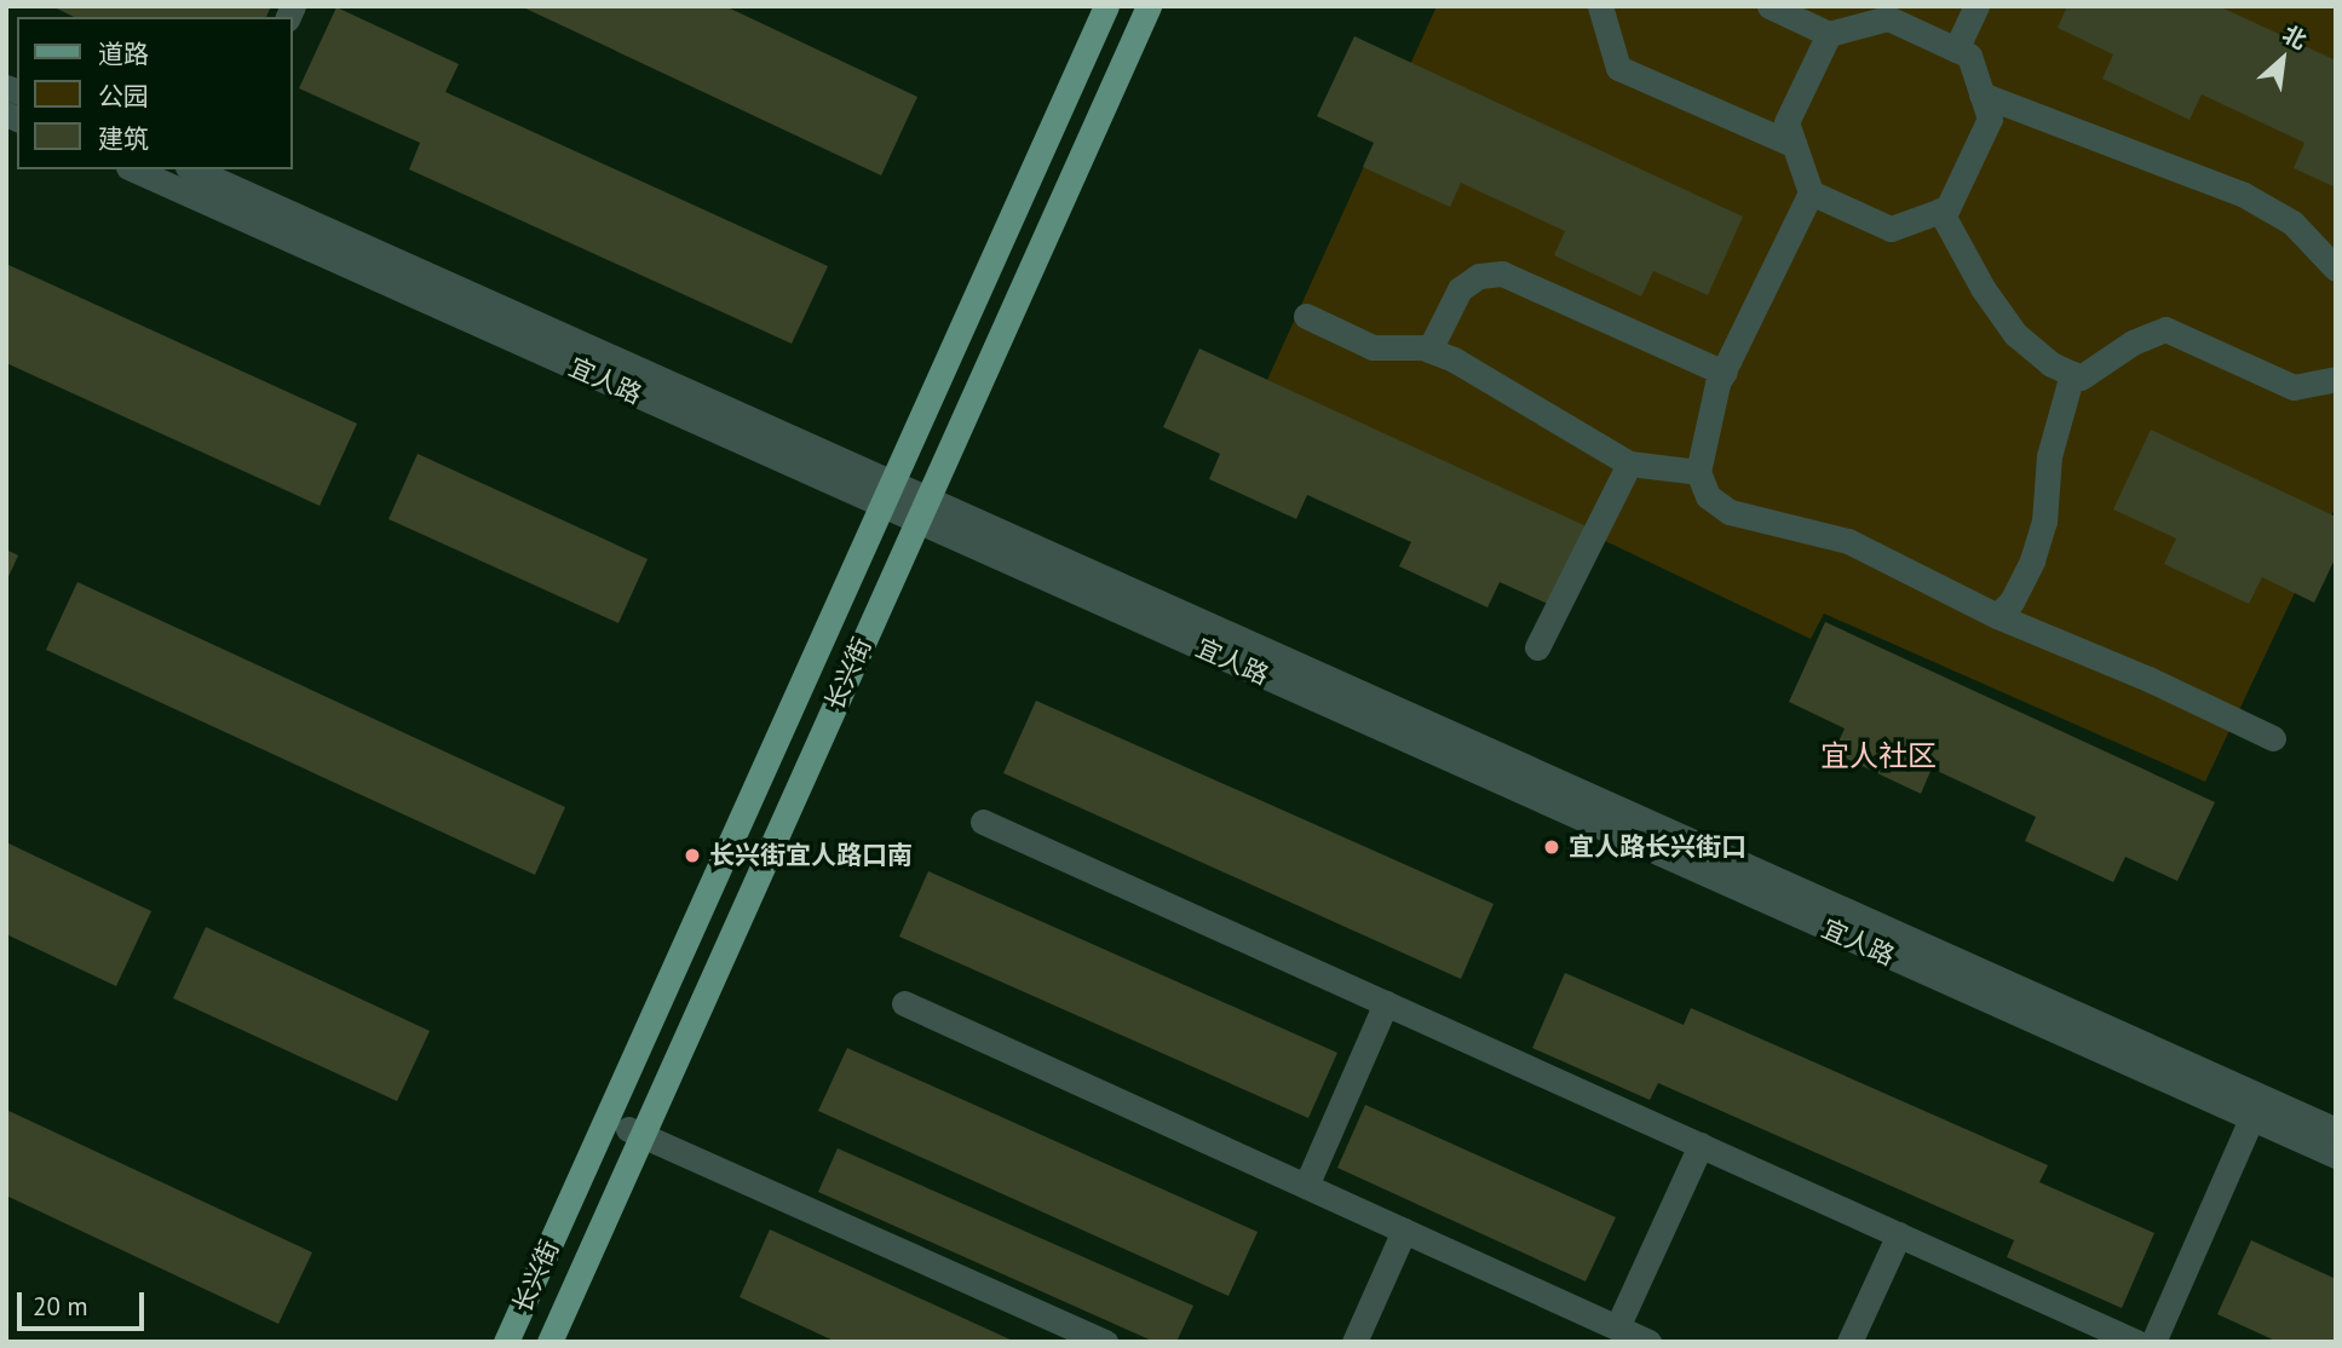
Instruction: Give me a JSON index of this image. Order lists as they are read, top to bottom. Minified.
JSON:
{"streets":{"main road":["长兴街"],"street":["宜人路"]},"crossings":[["宜人路","长兴街"]],"districts":["宜人社区"],"places":["宜人路长兴街口","长兴街宜人路口南"],"legend":["道路","公园","建筑"],"scale_bar":"20 m","north":"top right"}
